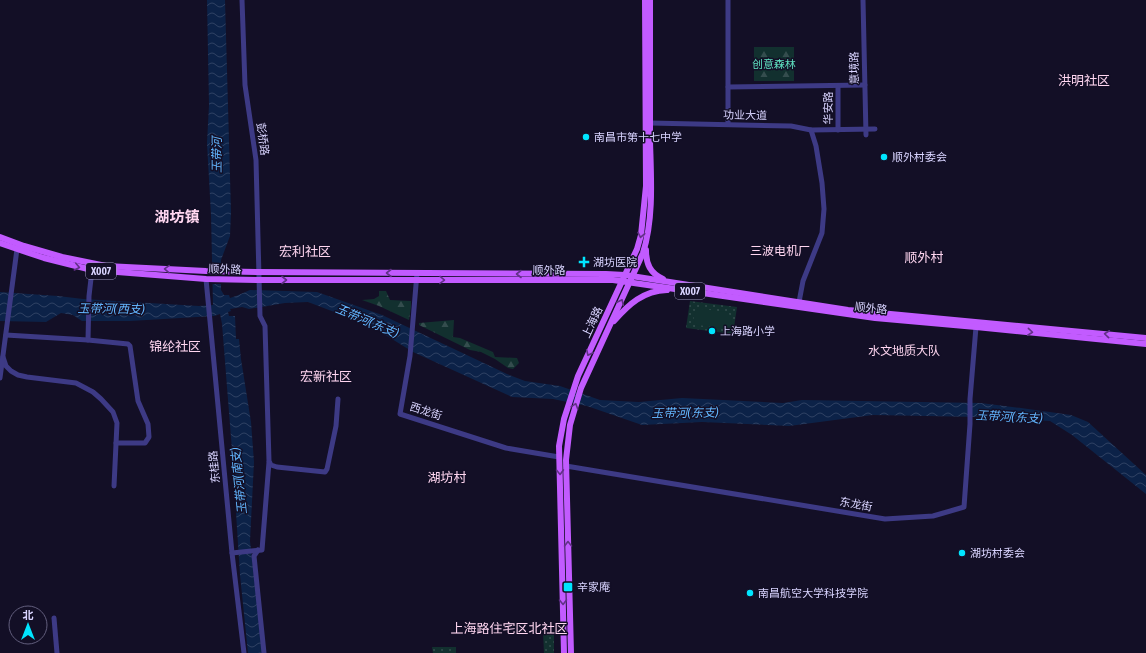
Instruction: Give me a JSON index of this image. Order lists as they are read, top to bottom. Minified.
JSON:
{"streets":{"main road":["顺外路","X007","上海路"],"street":["意境路","华安路","功业大道","彭桥路","西龙街","东桂路","东龙街"]},"crossings":[["意境路","功业大道"],["华安路","功业大道"],["功业大道","上海路"],["彭桥路","顺外路"],["顺外路","上海路"],["顺外路","西龙街"],["顺外路","东桂路"],["顺外路","东龙街"],["上海路","西龙街"],["上海路","东龙街"]],"districts":["洪明社区","湖坊镇","宏利社区","三波电机厂","顺外村","锦纶社区","水文地质大队","宏新社区","湖坊村","上海路住宅区北社区"],"water":["玉带河","玉带河(西支)","玉带河(东支)","玉带河(南支)"],"parks":["创意森林"],"places":{"other":["南昌市第十七中学","顺外村委会","上海路小学","湖坊村委会","南昌航空大学科技学院"],"health":["湖坊医院"],"transit":["辛家庵"]},"north":"top"}
